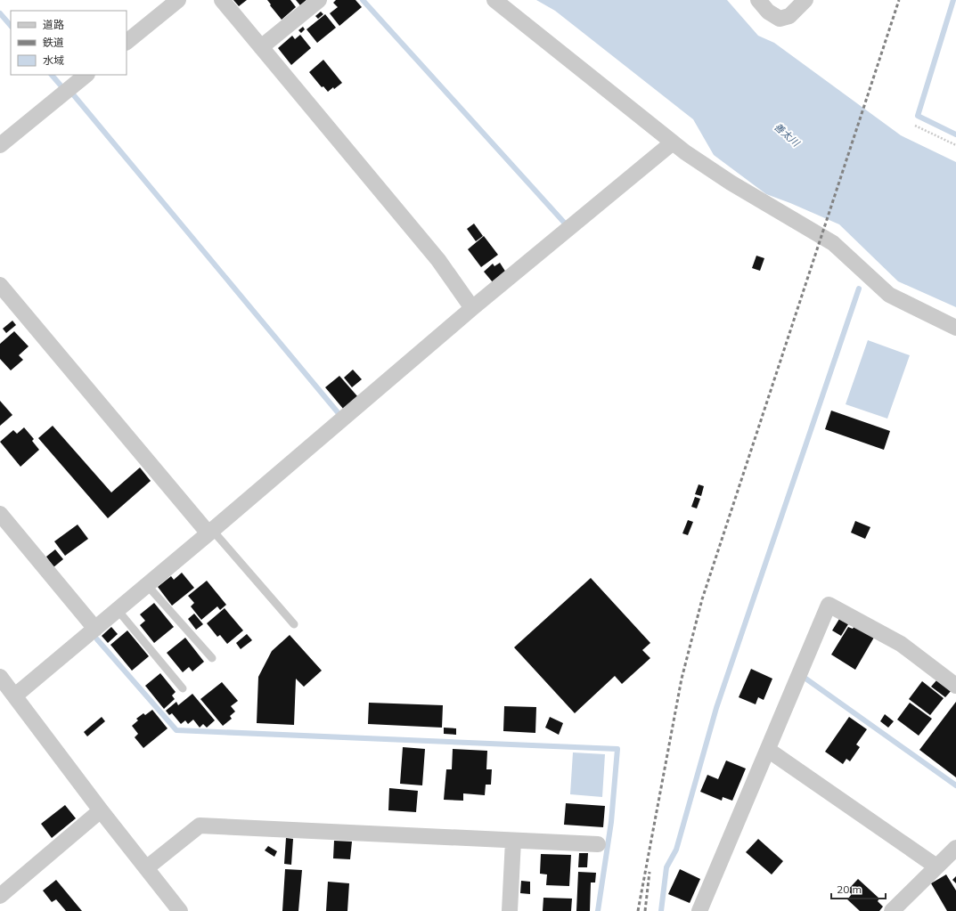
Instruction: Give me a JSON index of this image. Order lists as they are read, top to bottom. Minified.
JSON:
{"water":["善太川"],"legend":["道路","鉄道","水域"],"scale_bar":"20 m"}
